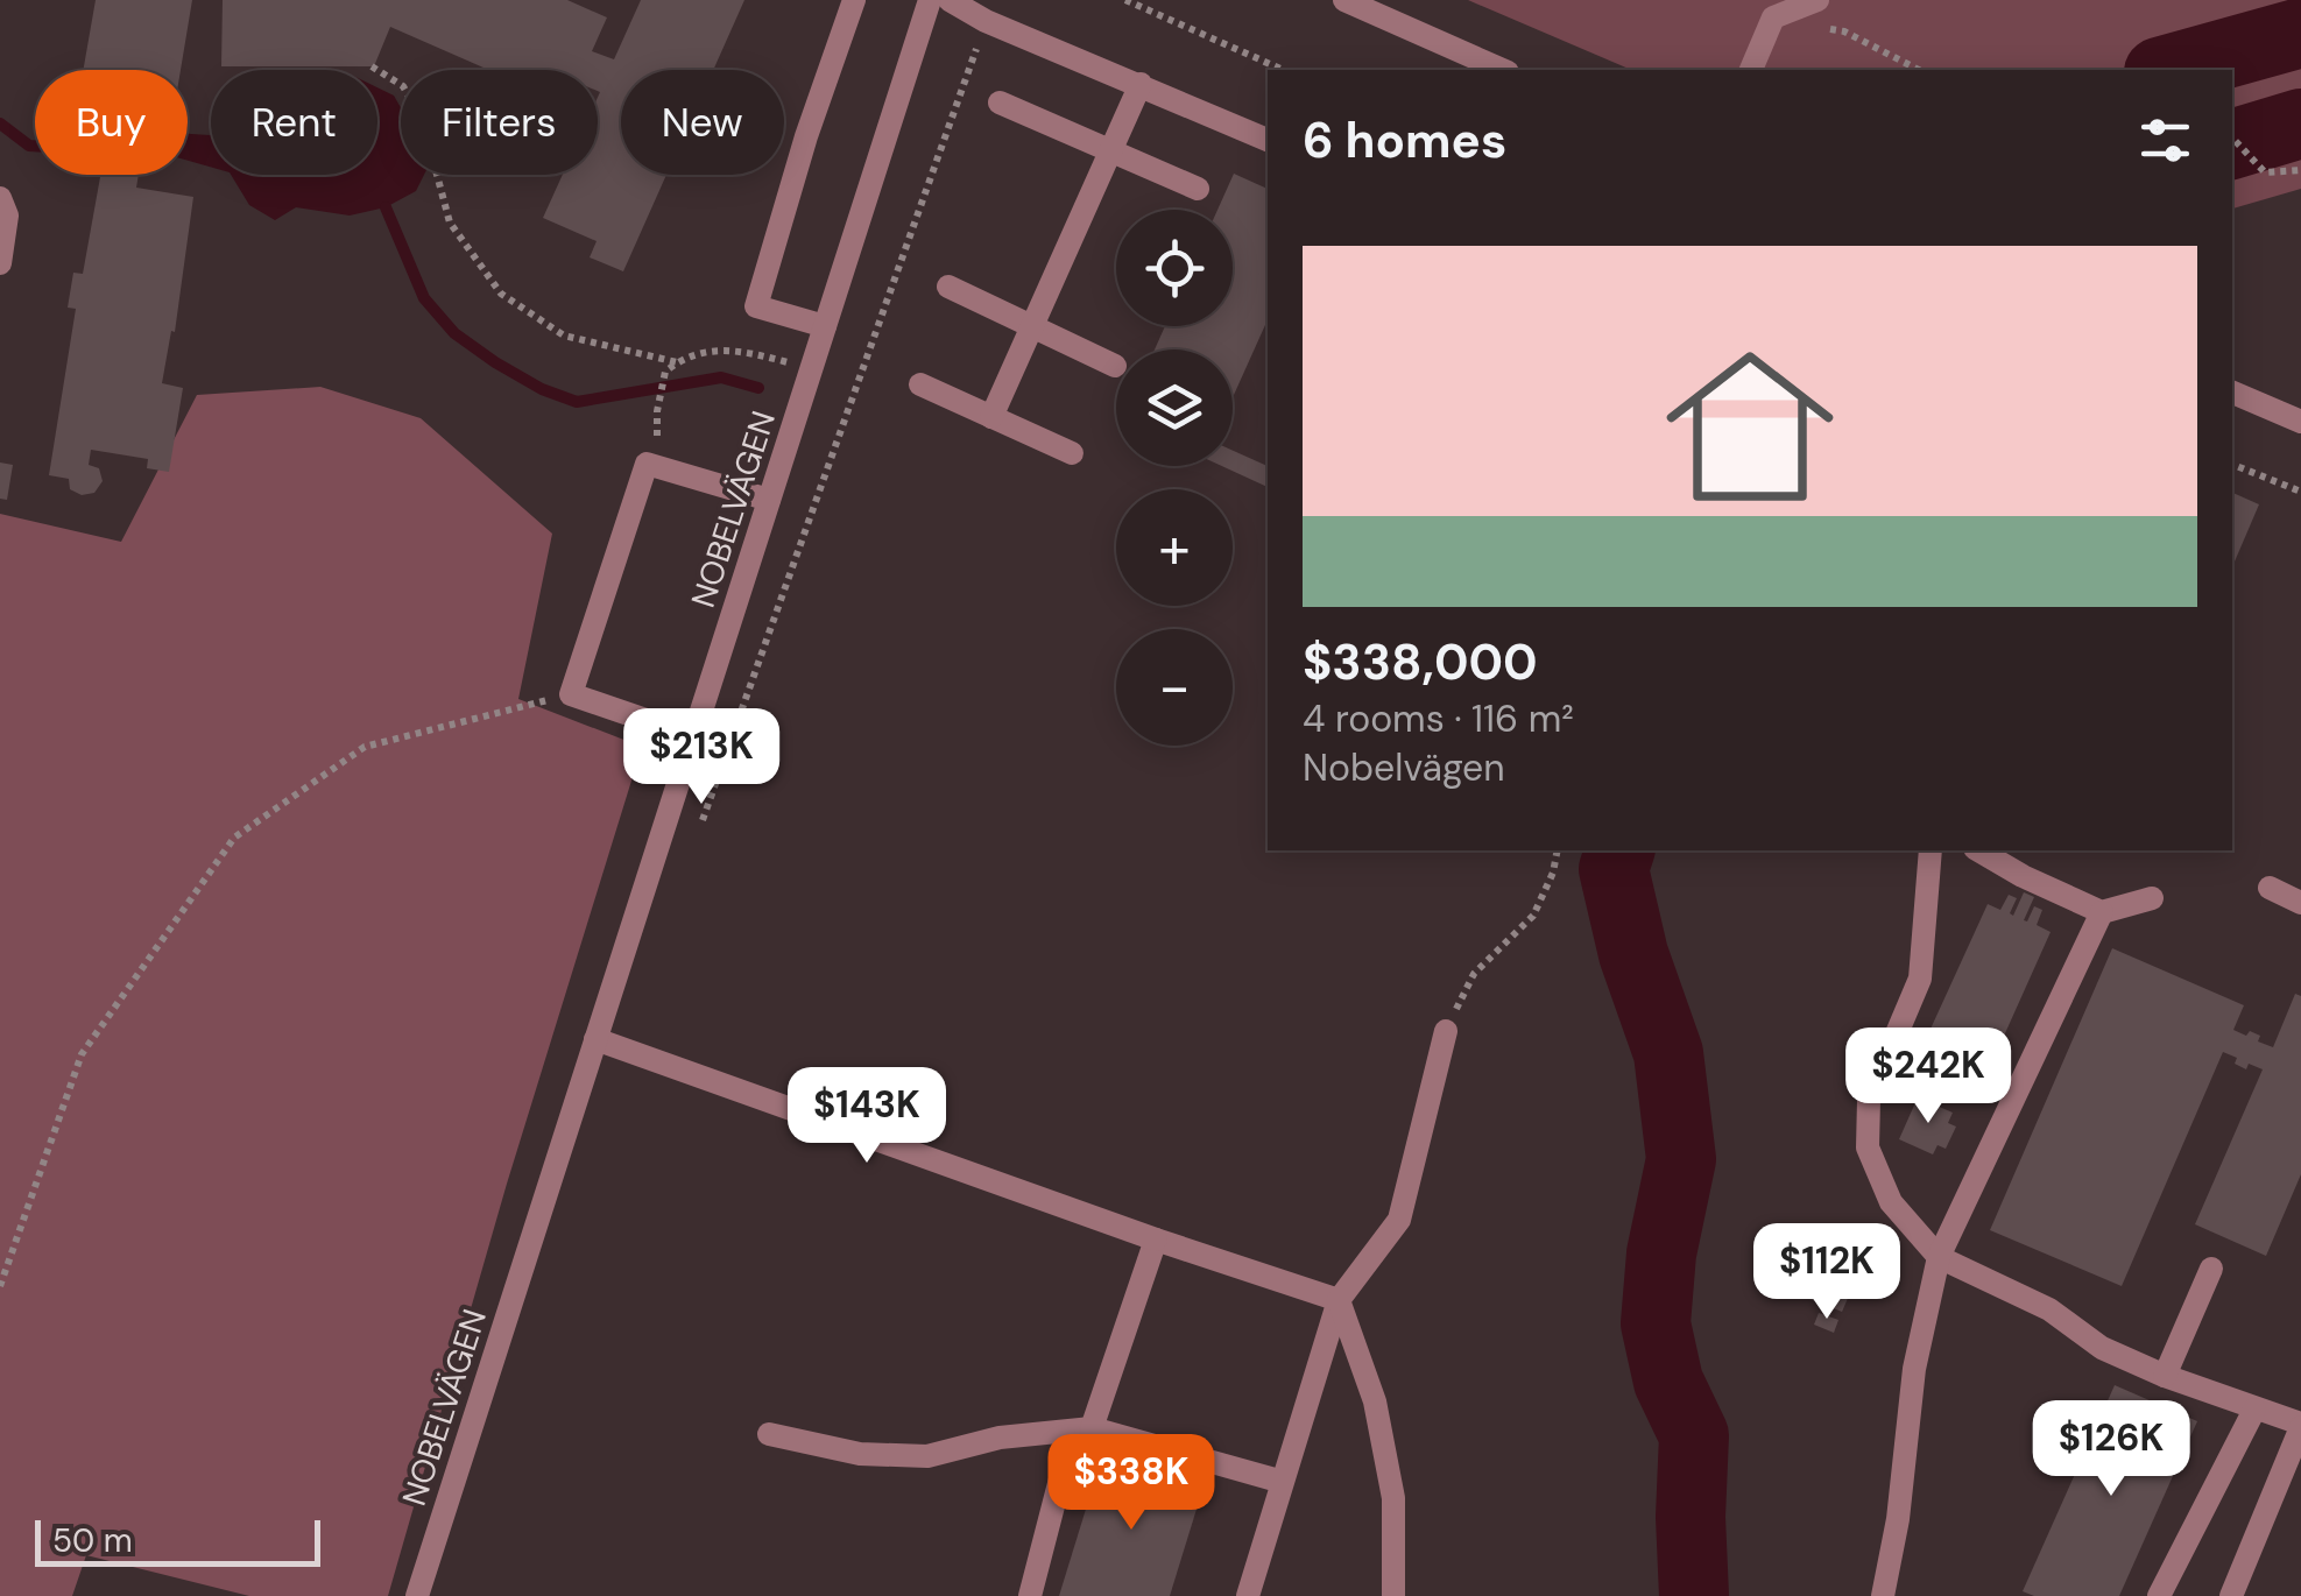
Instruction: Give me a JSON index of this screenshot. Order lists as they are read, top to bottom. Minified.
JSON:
{"streets":{"street":["NOBELVÄGEN"]},"scale_bar":"50 m","page":{"chip":["Buy","Rent","Filters","New"],"heading":"6 homes","map_buttons":["+","−"],"list":[{"name":"$338,000","note":"4 rooms · 116 m² · Nobelvägen"}],"price":["$213K","$242K","$143K","$112K","$126K","$338K"],"scale":"50 m"}}
